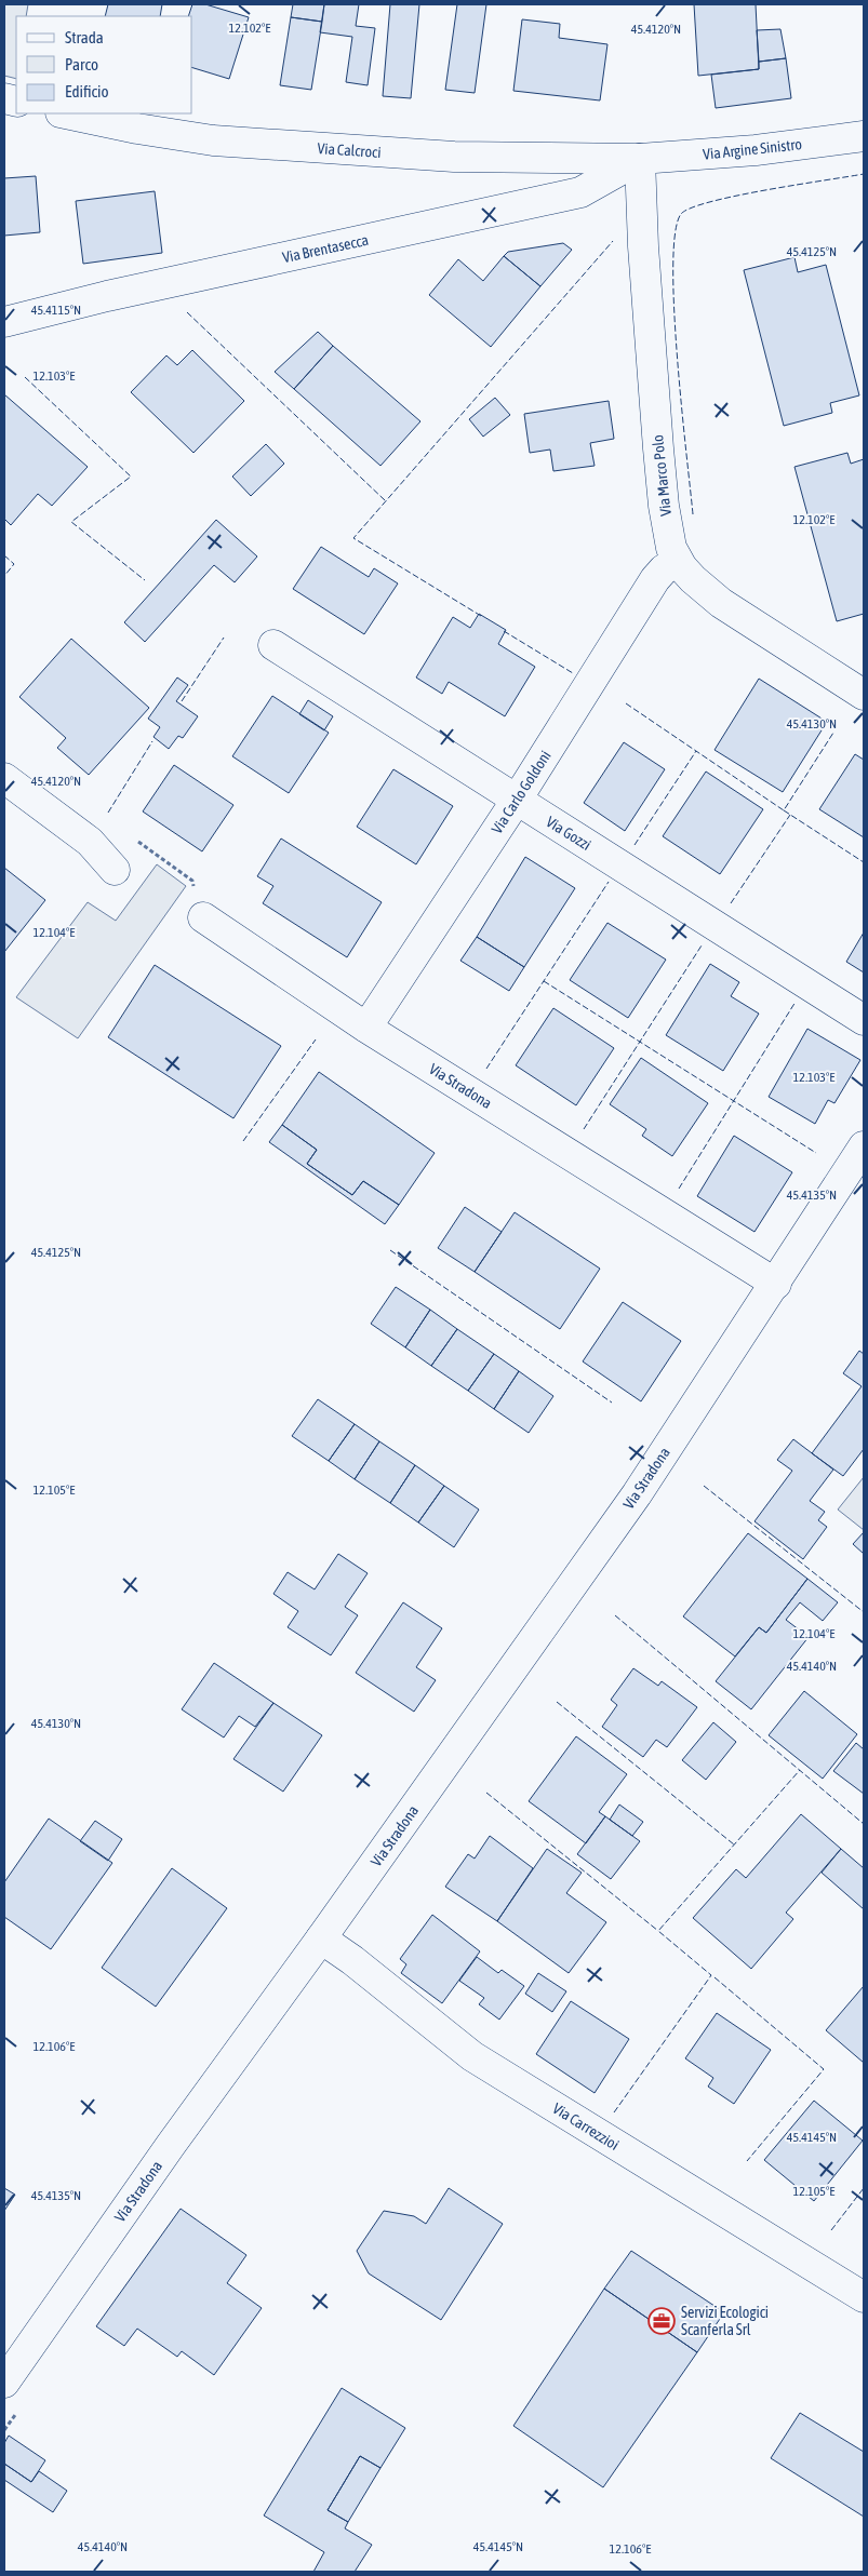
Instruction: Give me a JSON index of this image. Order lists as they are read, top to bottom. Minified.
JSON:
{"streets":{"street":["Via Argine Sinistro","Via Calcroci","Via Brentasecca","Via Marco Polo","Via Carlo Goldoni","Via Gozzi","Via Stradona","Via Carrezzioi"]},"crossings":[["Via Argine Sinistro","Via Calcroci"],["Via Argine Sinistro","Via Brentasecca"],["Via Argine Sinistro","Via Marco Polo"],["Via Calcroci","Via Brentasecca"],["Via Calcroci","Via Marco Polo"],["Via Brentasecca","Via Marco Polo"],["Via Marco Polo","Via Carlo Goldoni"],["Via Carlo Goldoni","Via Gozzi"],["Via Carlo Goldoni","Via Stradona"],["Via Stradona","Via Carrezzioi"]],"places":{"office":["Servizi Ecologici Scanferla Srl"]},"legend":["Strada","Parco","Edificio"],"coordinates":["12.102°E","45.4120°N","45.4125°N","45.4115°N","12.103°E","45.4130°N","12.104°E","45.4135°N","12.105°E","45.4140°N","12.106°E","45.4145°N"]}
